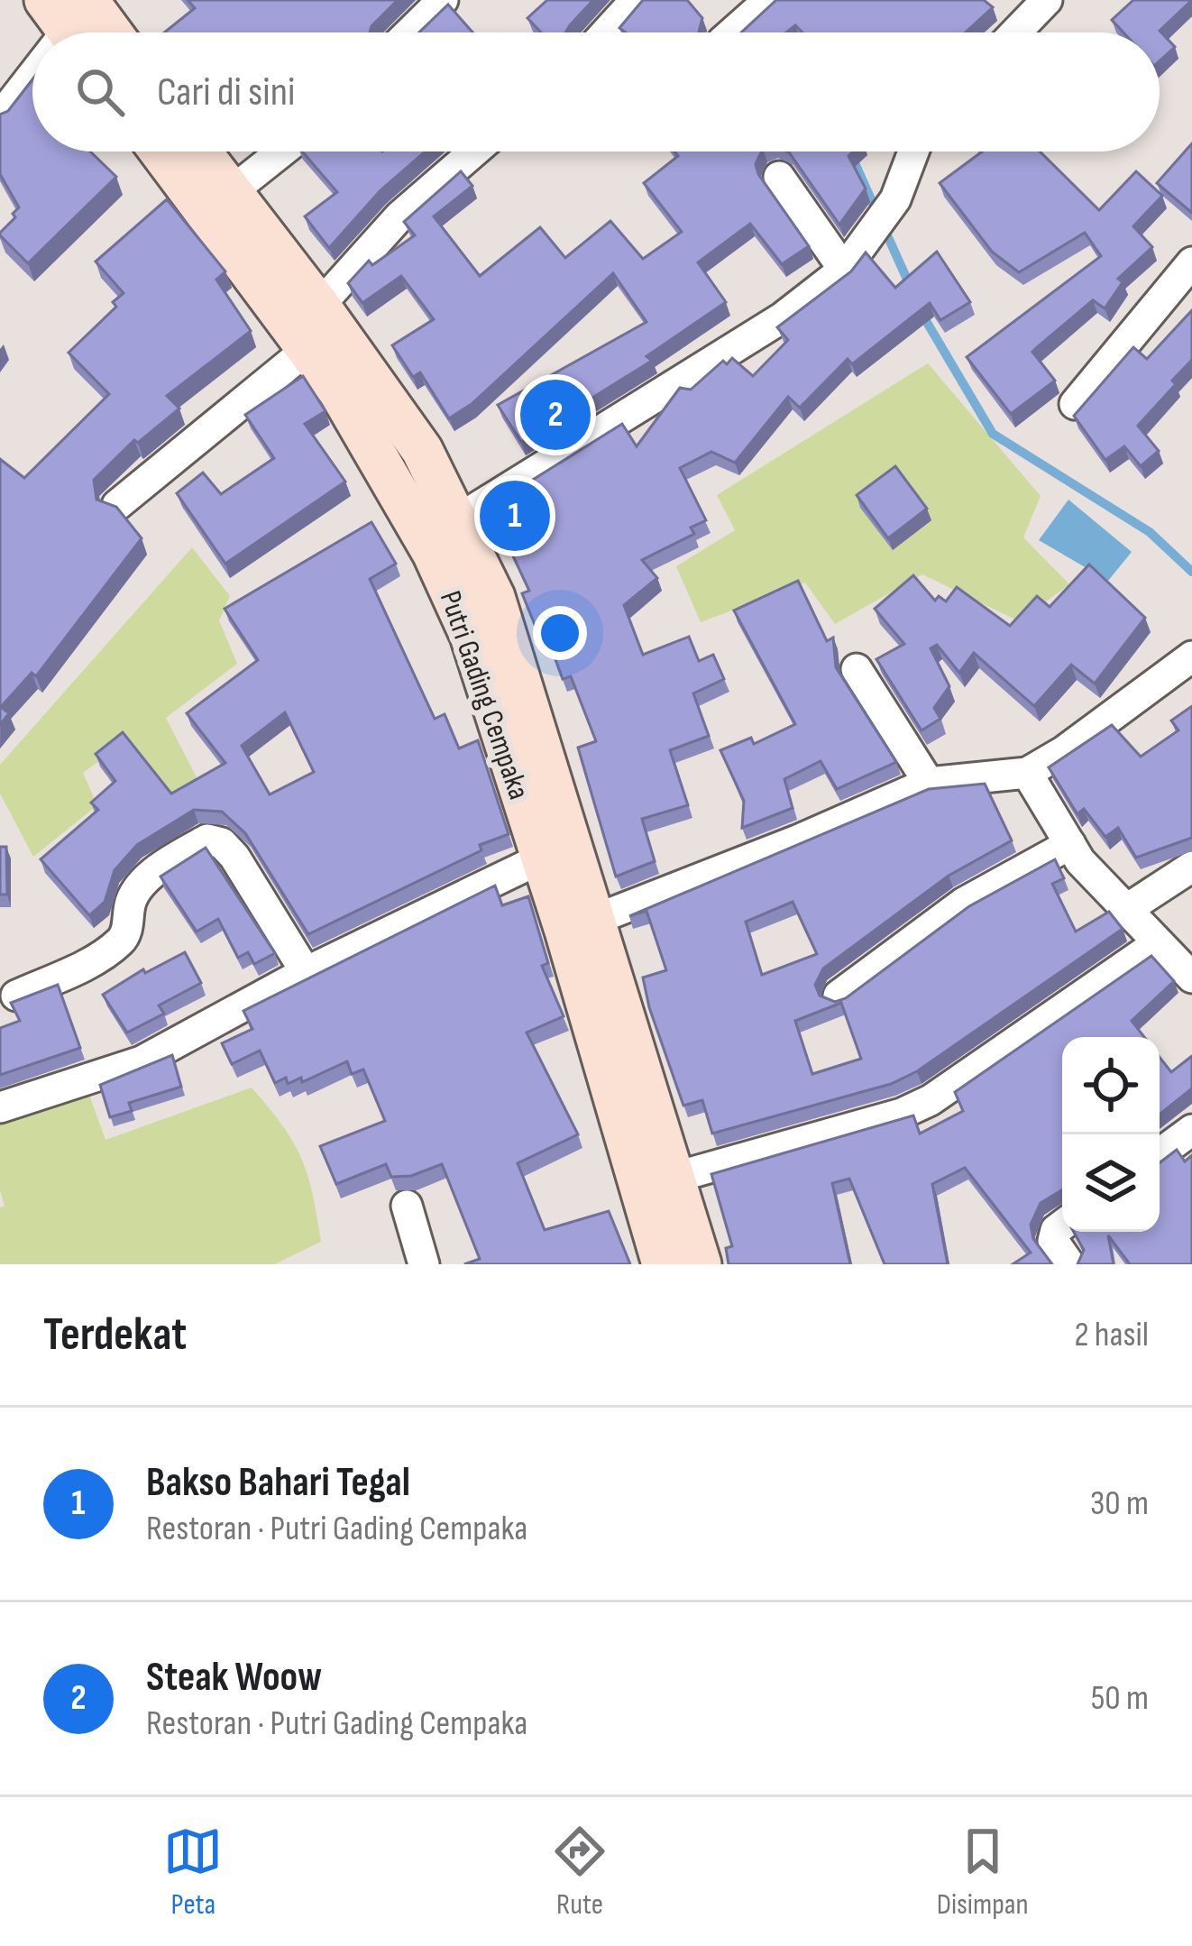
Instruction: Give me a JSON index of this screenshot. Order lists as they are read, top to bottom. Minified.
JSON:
{"streets":{"street":["Putri Gading Cempaka"]},"page":{"search":"Cari di sini","pins":["2","1"],"heading":["Terdekat","2 hasil"],"list":[{"mark":"1","name":"Bakso Bahari Tegal","note":"Restoran · Putri Gading Cempaka","value":"30 m"},{"mark":"2","name":"Steak Woow","note":"Restoran · Putri Gading Cempaka","value":"50 m"}],"nav":["Peta","Rute","Disimpan"]}}
